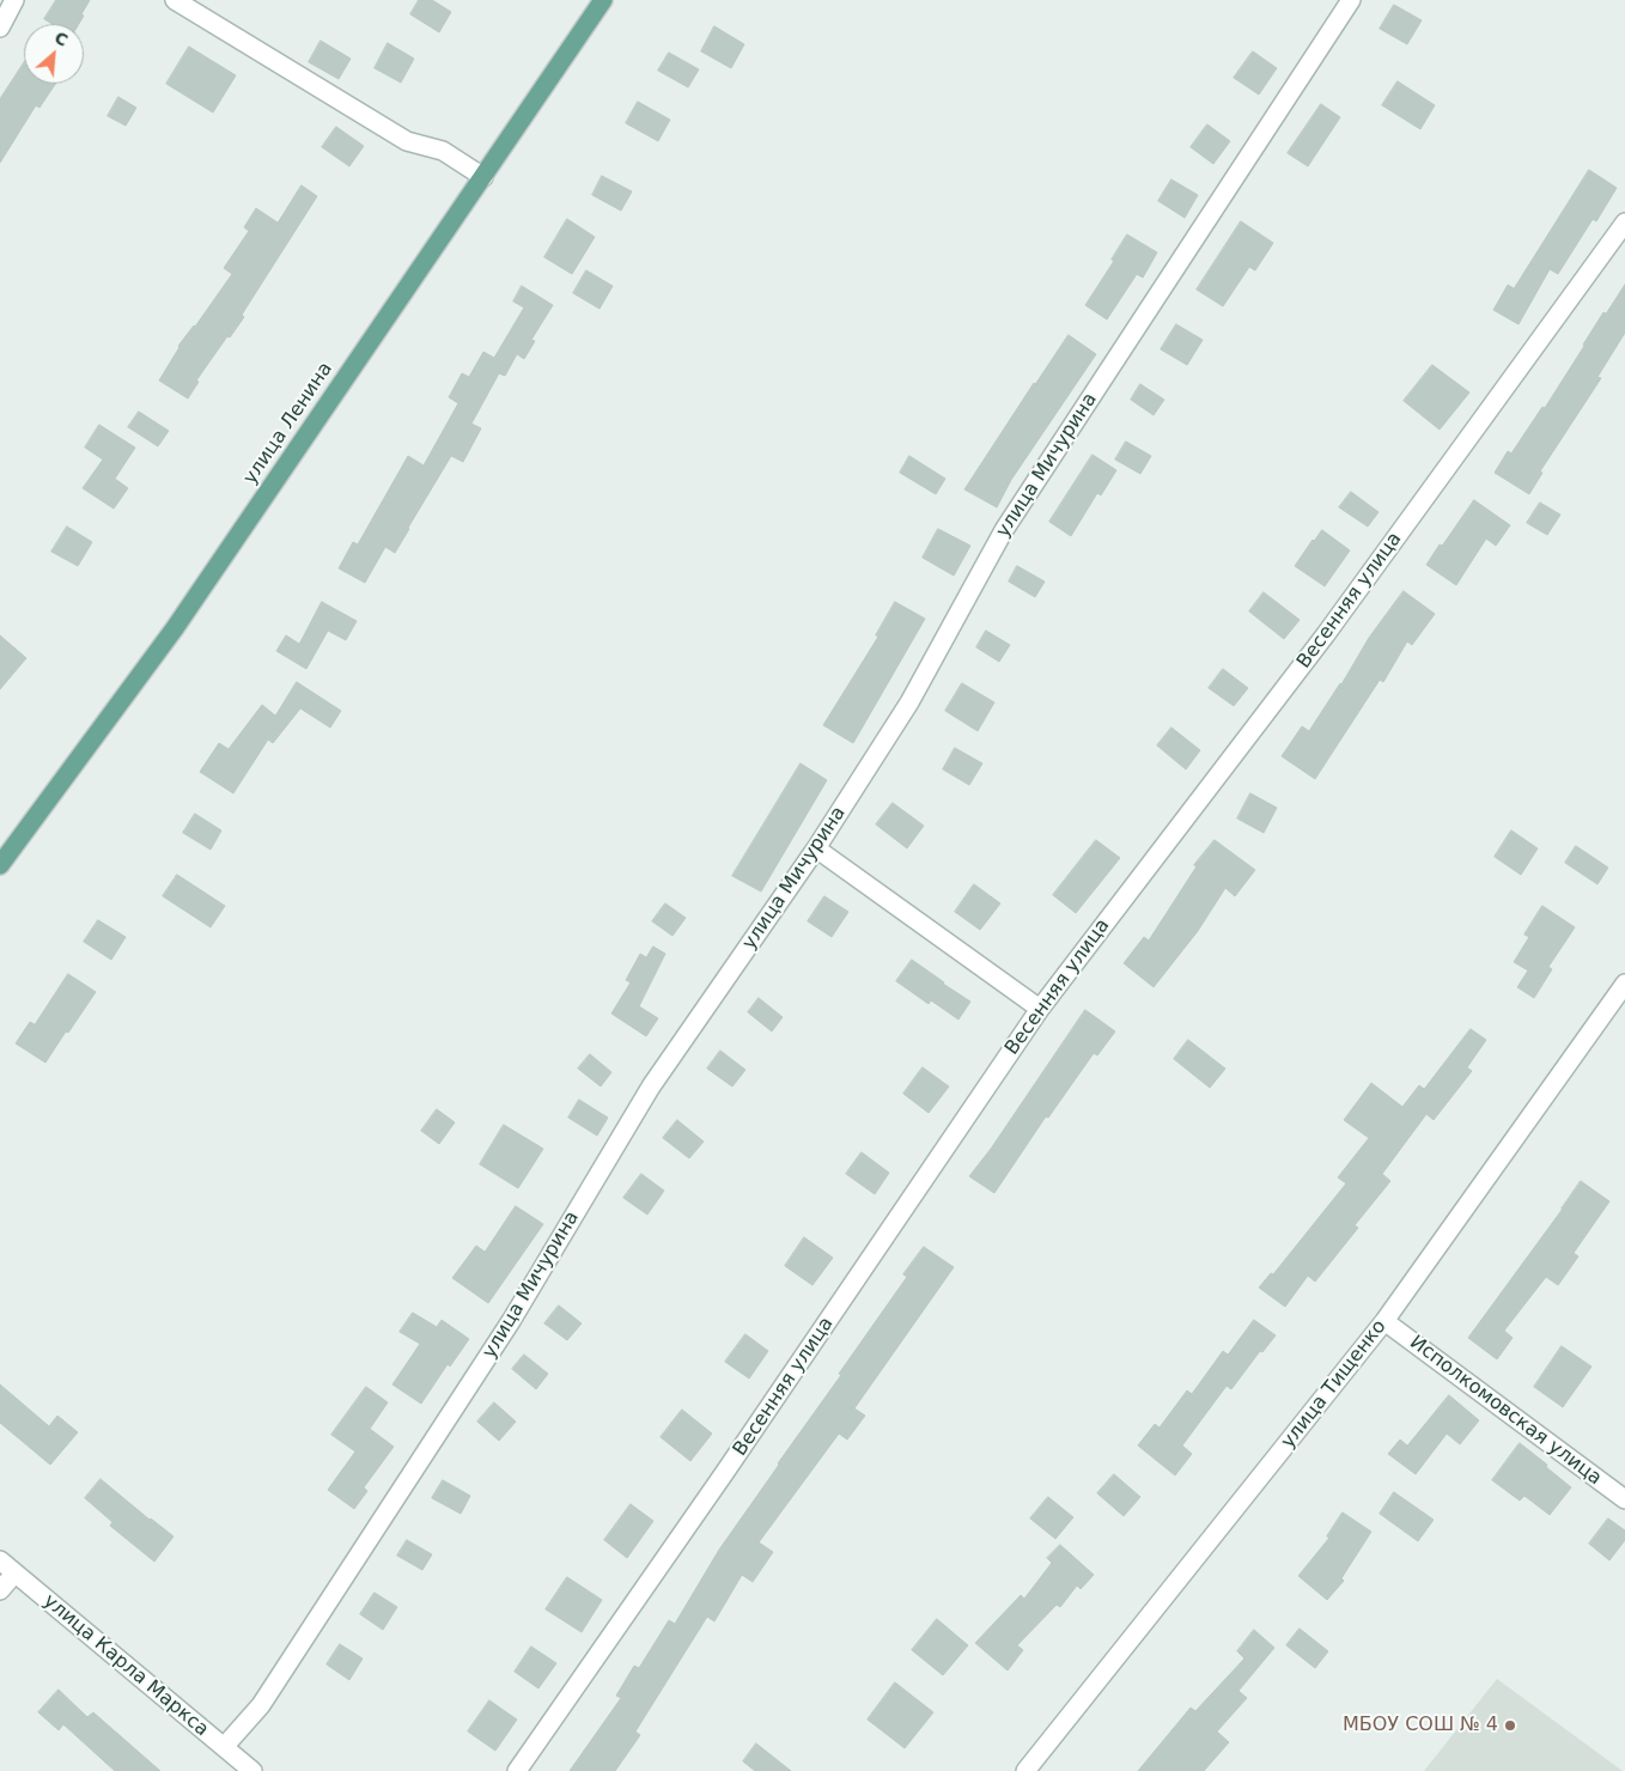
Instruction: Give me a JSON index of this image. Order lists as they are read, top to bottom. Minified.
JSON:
{"streets":{"main road":["улица Ленина"],"street":["улица Мичурина","Весенняя улица","улица Тищенко","Исполкомовская улица","улица Карла Маркса"]},"crossings":[["улица Мичурина","улица Карла Маркса"],["улица Тищенко","Исполкомовская улица"]],"places":["МБОУ СОШ № 4"],"north":"top right"}
